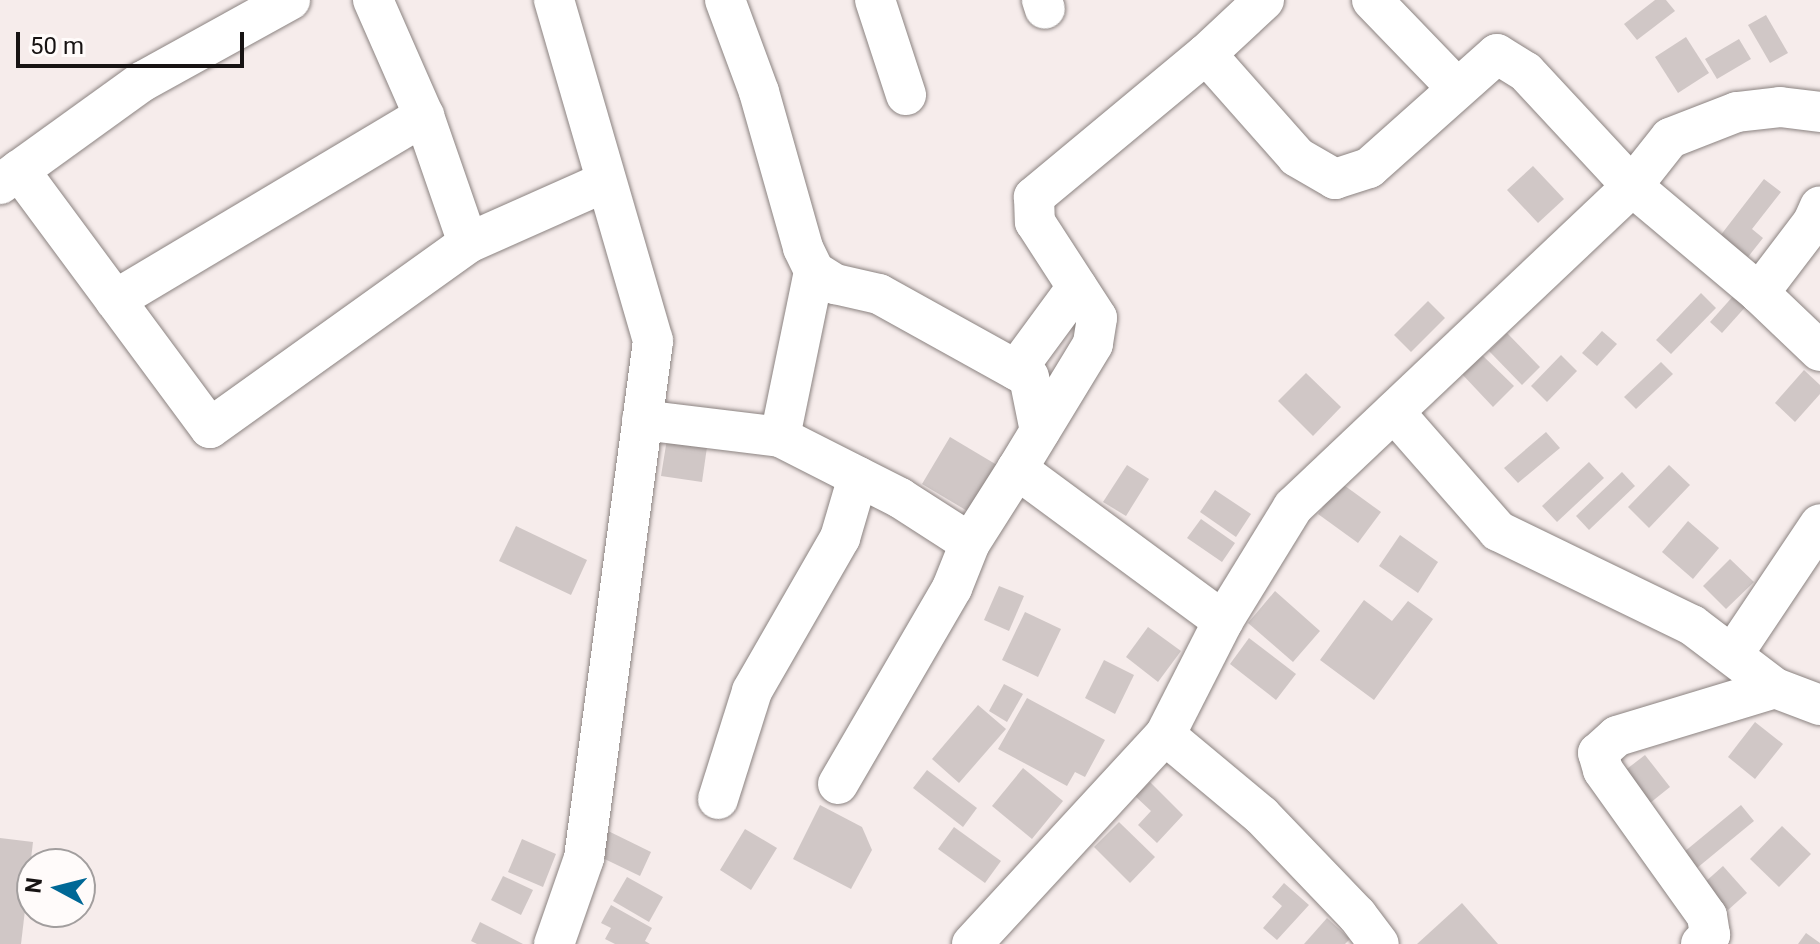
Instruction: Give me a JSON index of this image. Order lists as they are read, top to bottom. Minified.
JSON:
{"scale_bar":"50 m","north":"left"}
